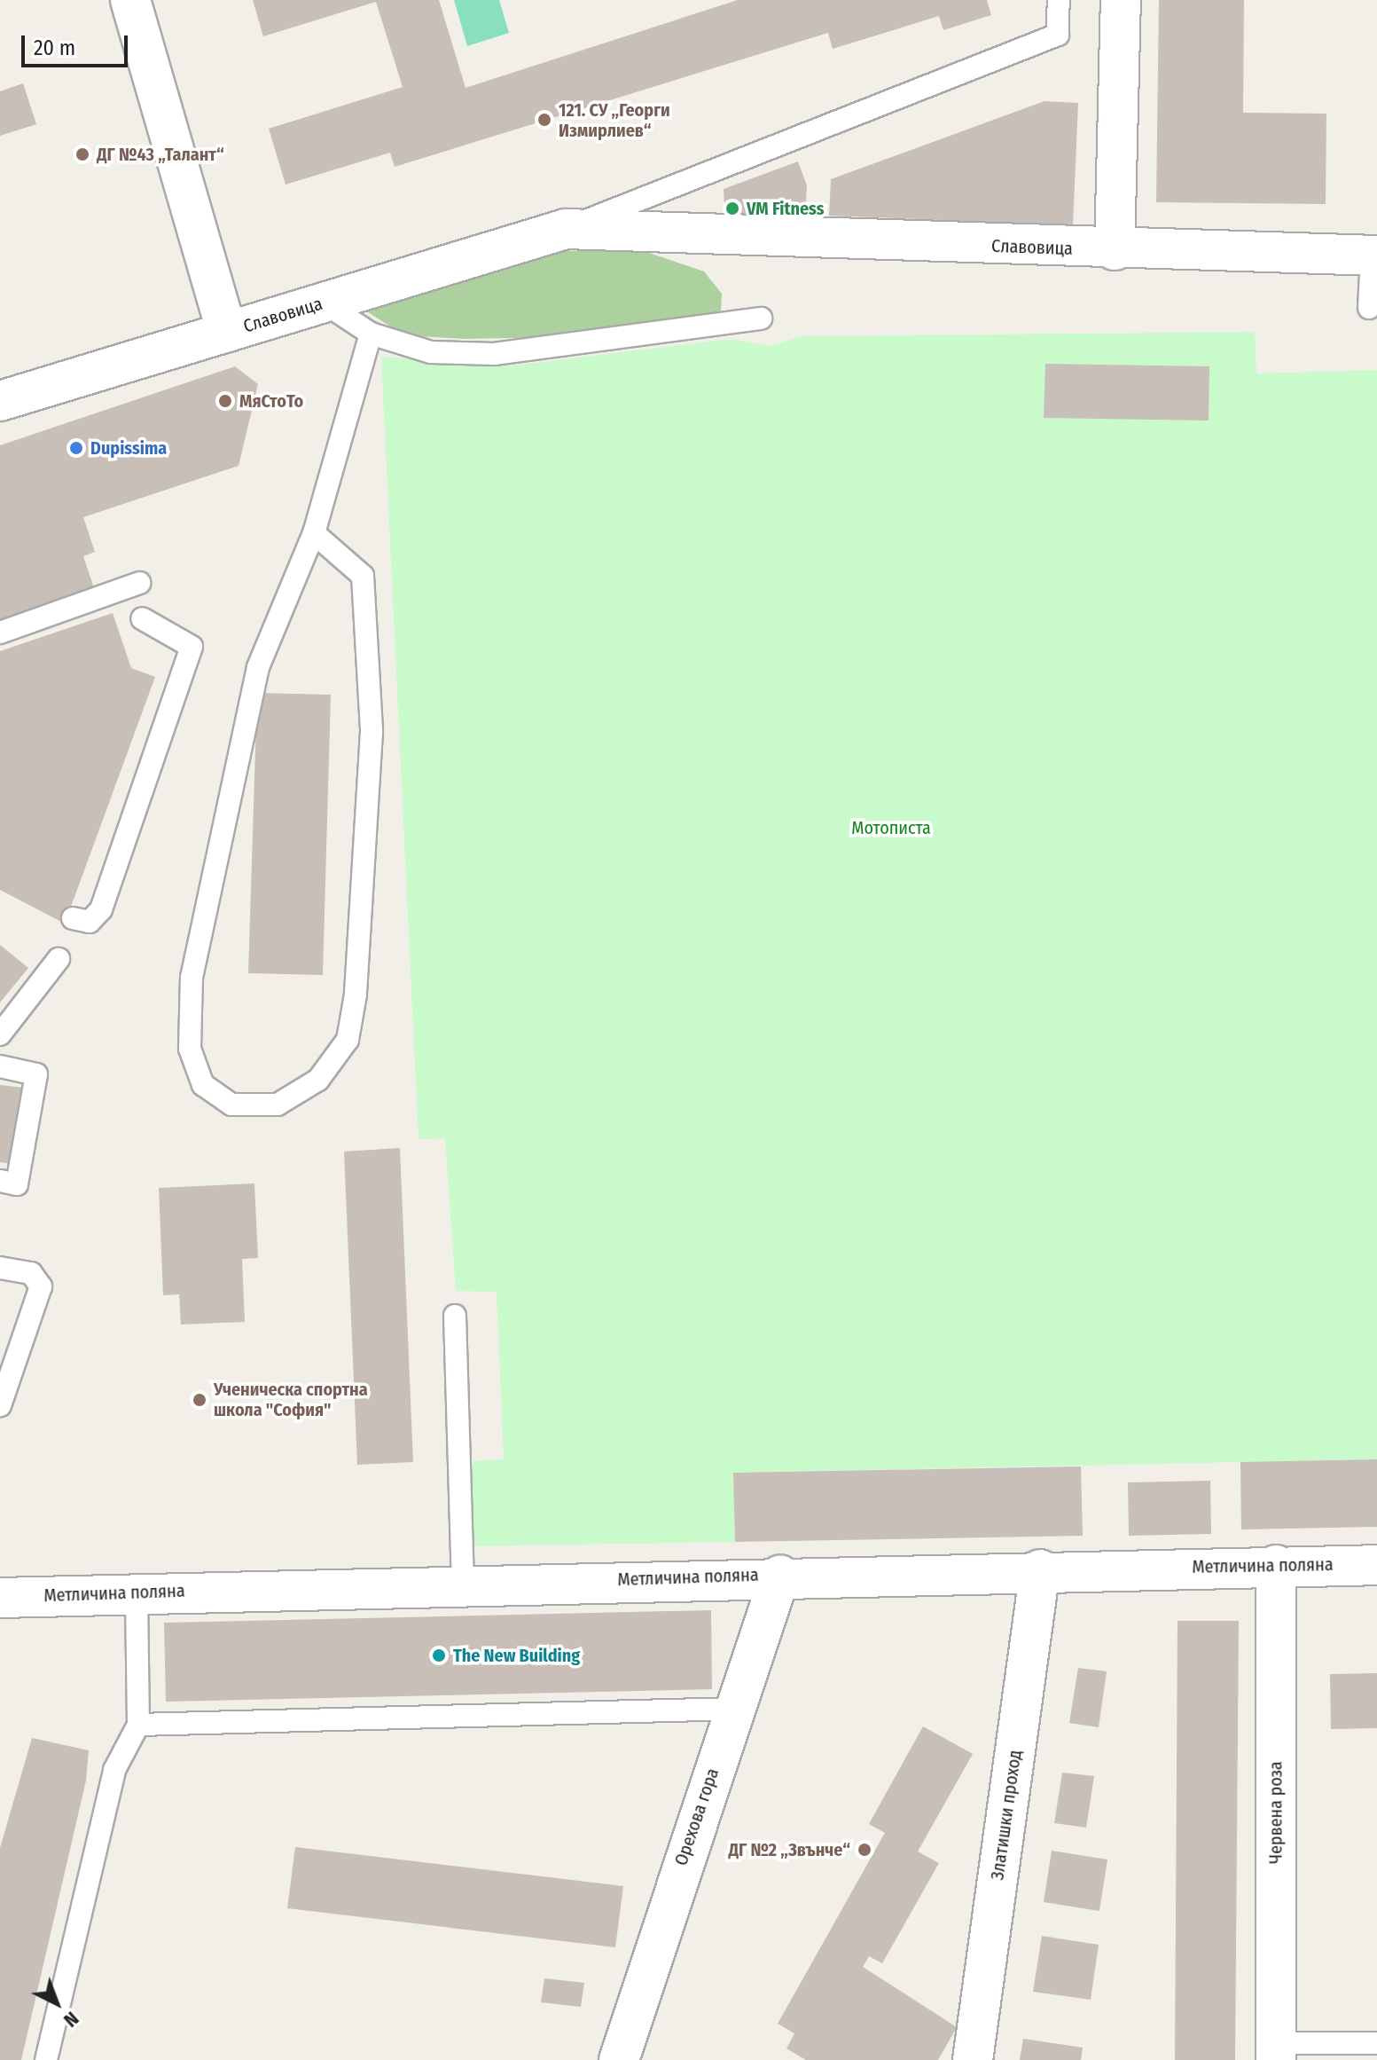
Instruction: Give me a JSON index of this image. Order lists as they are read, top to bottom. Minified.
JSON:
{"streets":{"street":["Славовица","Метличина поляна","Червена роза","Златишки проход","Орехова гора"]},"crossings":[["Метличина поляна","Червена роза"],["Метличина поляна","Златишки проход"],["Метличина поляна","Орехова гора"]],"parks":["Мотописта"],"places":["121. СУ „Георги Измирлиев“","ДГ №43 „Талант“","VM Fitness","МяСтоТо","Dupissima","Ученическа спортна школа \"София\"","The New Building","ДГ №2 „Звънче“"],"scale_bar":"20 m","north":"bottom right"}
